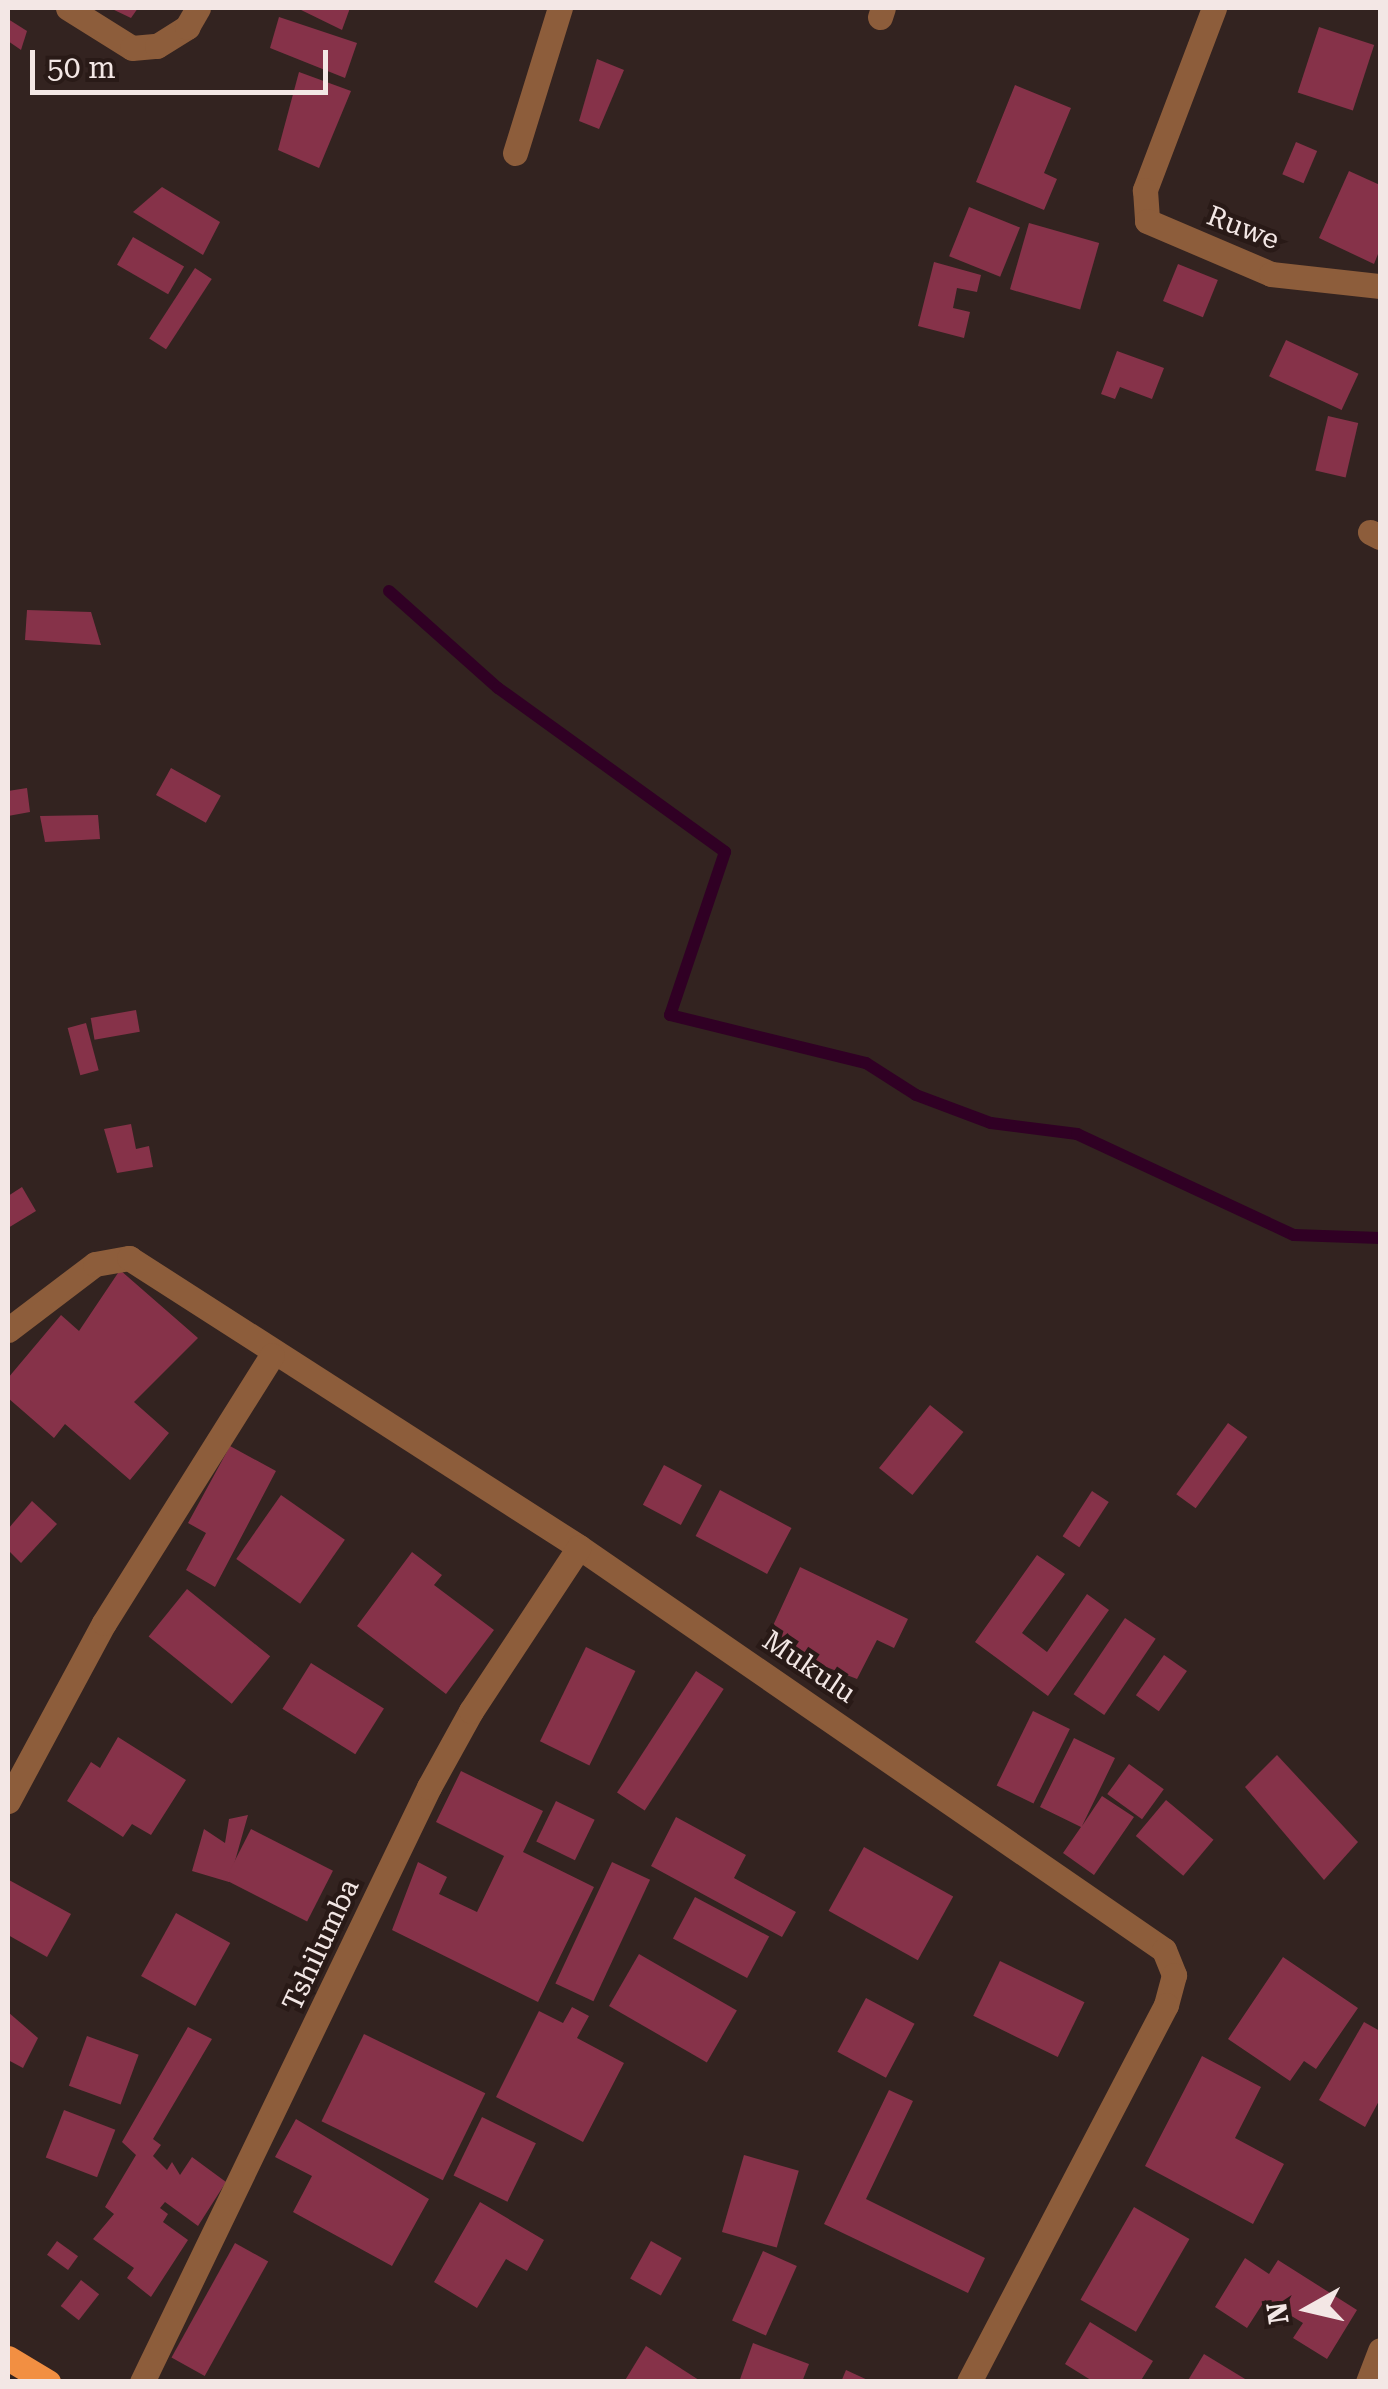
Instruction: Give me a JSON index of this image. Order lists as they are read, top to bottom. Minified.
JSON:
{"streets":{"street":["Ruwe","Mukulu","Tshilumba"]},"crossings":[["Mukulu","Tshilumba"]],"scale_bar":"50 m","north":"left"}
